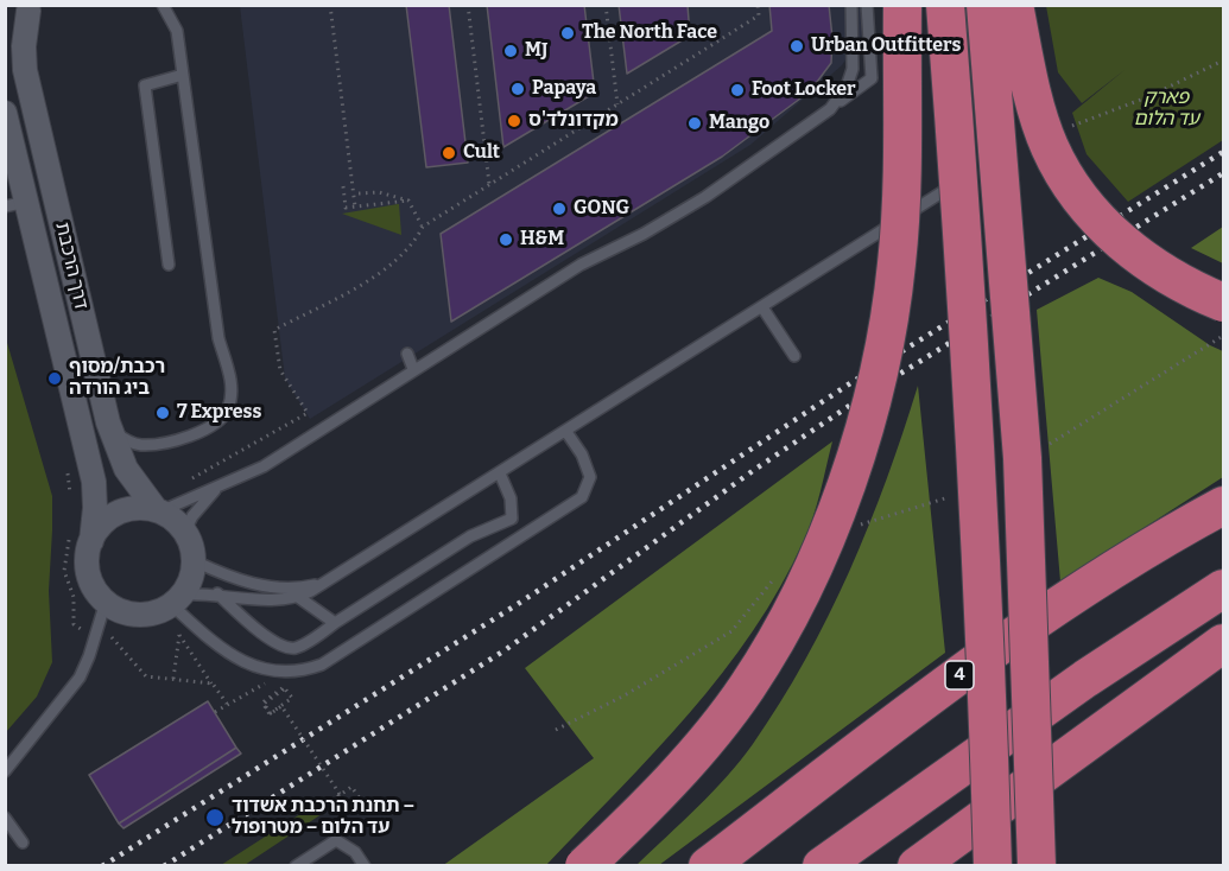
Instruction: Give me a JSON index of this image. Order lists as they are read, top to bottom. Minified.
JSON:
{"streets":{"highway":["4"],"street":["דרך הרכבת"]},"parks":["פארק עד הלום"],"places":["The North Face","Urban Outfitters","MJ","Papaya","Foot Locker","מקדונלד'ס","Mango","Cult","GONG","H&M","רכבת/מסוף ביג הורדה","7 Express","תחנת הרכבת אשדוד – עד הלום – מטרופול"]}
